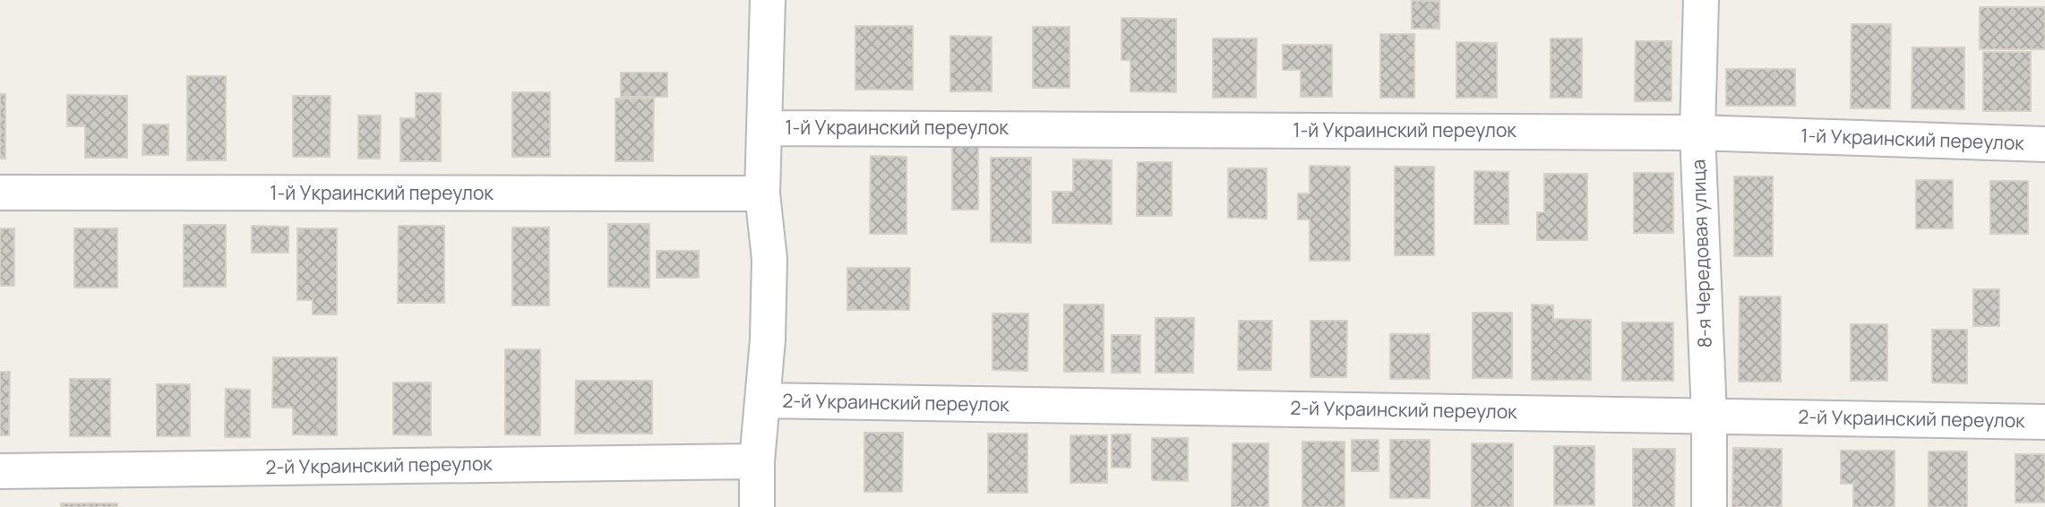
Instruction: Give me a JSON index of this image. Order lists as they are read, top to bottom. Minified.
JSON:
{"streets":{"street":["1-й Украинский переулок","8-я Чередовая улица","2-й Украинский переулок"]},"crossings":[["1-й Украинский переулок","8-я Чередовая улица"],["8-я Чередовая улица","2-й Украинский переулок"]]}
